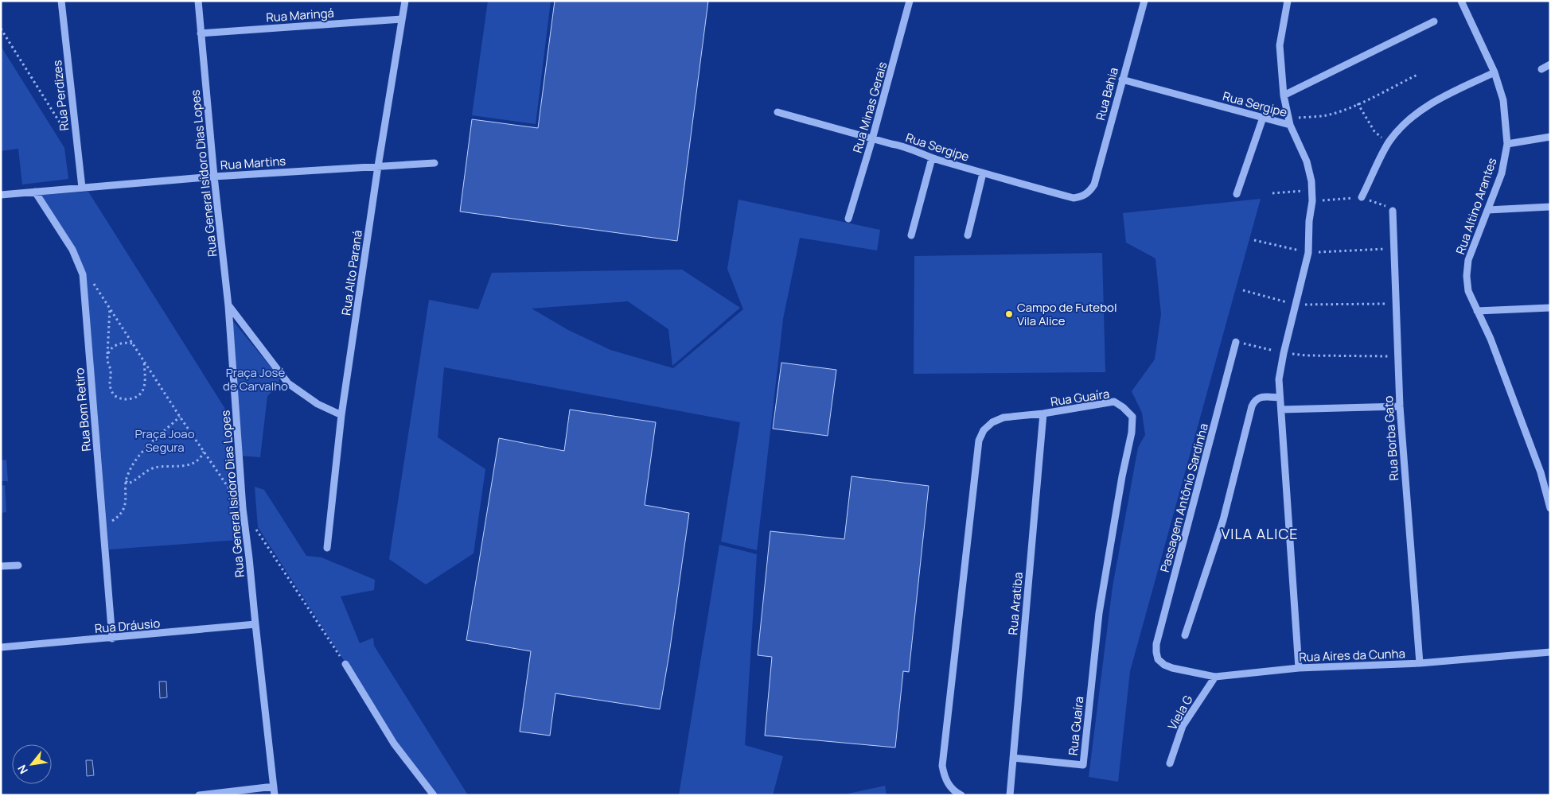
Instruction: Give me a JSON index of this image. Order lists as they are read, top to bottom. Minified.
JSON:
{"streets":{"street":["Rua Maringá","Rua Bahia","Rua Perdizes","Rua Sergipe","Rua Minas Gerais","Rua Martins","Rua General Isidoro Dias Lopes","Rua Altino Arantes","Rua Alto Paraná","Rua Guaíra","Rua Bom Retiro","Rua Borba Gato","Passagem Antônio Sardinha","Rua Aratiba","Rua Dráusio","Rua Aires da Cunha","Viela G"]},"crossings":[["Rua Maringá","Rua General Isidoro Dias Lopes"],["Rua Maringá","Rua Alto Paraná"],["Rua Bahia","Rua Sergipe"],["Rua Perdizes","Rua Martins"],["Rua Sergipe","Rua Minas Gerais"],["Rua Martins","Rua General Isidoro Dias Lopes"],["Rua Martins","Rua Alto Paraná"],["Rua Martins","Rua Bom Retiro"],["Rua General Isidoro Dias Lopes","Rua Dráusio"],["Rua Guaíra","Rua Aratiba"],["Rua Bom Retiro","Rua Dráusio"],["Rua Borba Gato","Rua Aires da Cunha"],["Passagem Antônio Sardinha","Rua Aires da Cunha"],["Rua Aires da Cunha","Viela G"]],"districts":["VILA ALICE"],"parks":["Praça José de Carvalho","Praça Joao Segura"],"places":["Campo de Futebol Vila Alice"],"north":"bottom left"}
